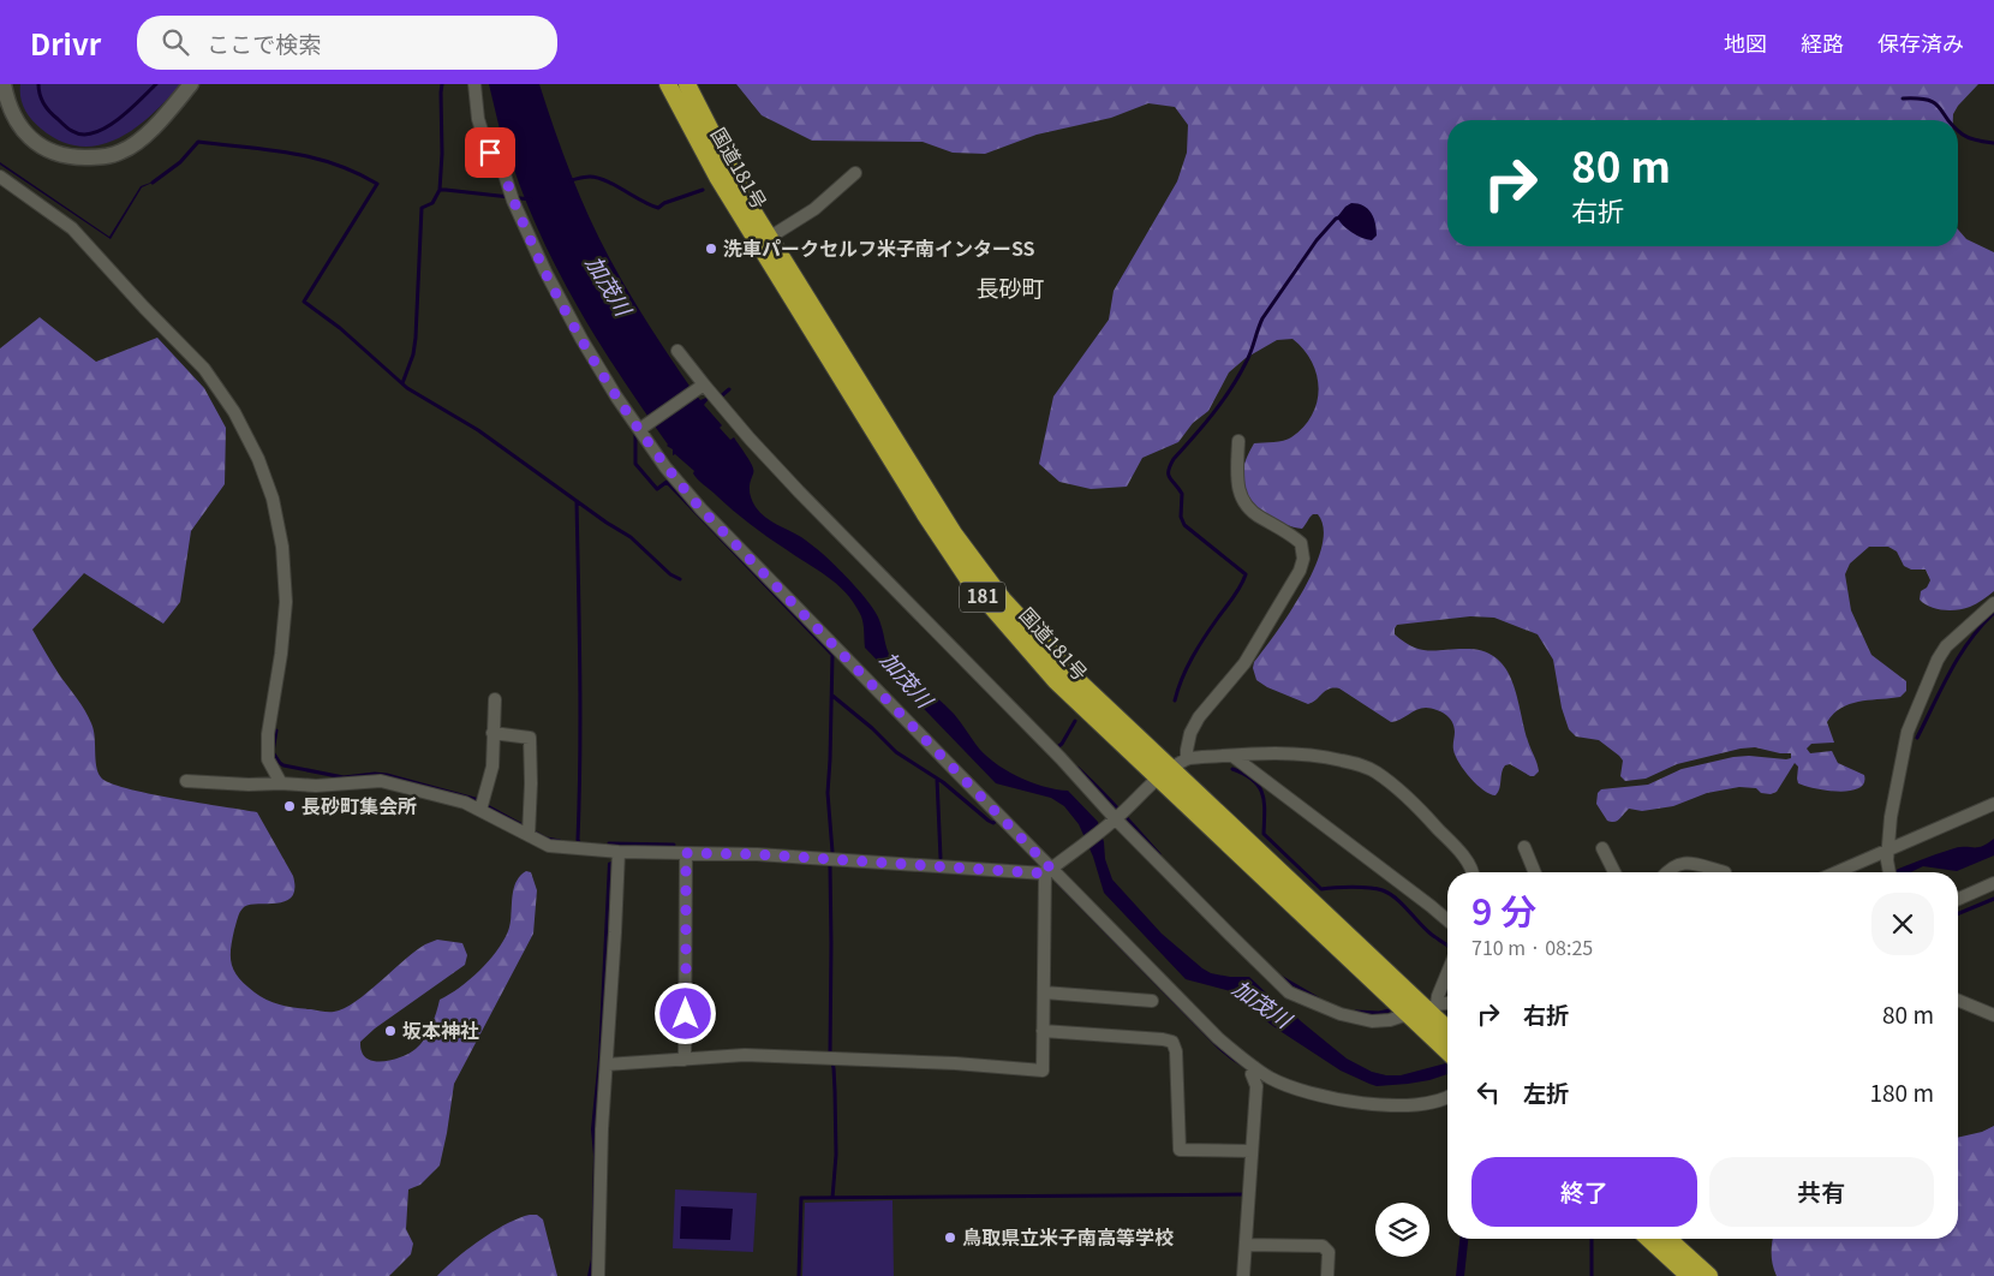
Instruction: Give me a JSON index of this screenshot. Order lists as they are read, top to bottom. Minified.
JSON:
{"streets":{"highway":["国道181号","181"]},"districts":["長砂町"],"water":["加茂川"],"places":["洗車パークセルフ米子南インターSS","長砂町集会所","坂本神社","鳥取県立米子南高等学校"],"page":{"header":"Drivr","search":"ここで検索","nav":["地図","経路","保存済み"],"turn":["80 m","右折"],"heading":["9 分","710 m · 08:25"],"list":[{"name":"右折","value":"80 m"},{"name":"左折","value":"180 m"}],"buttons":["終了","共有"]}}
